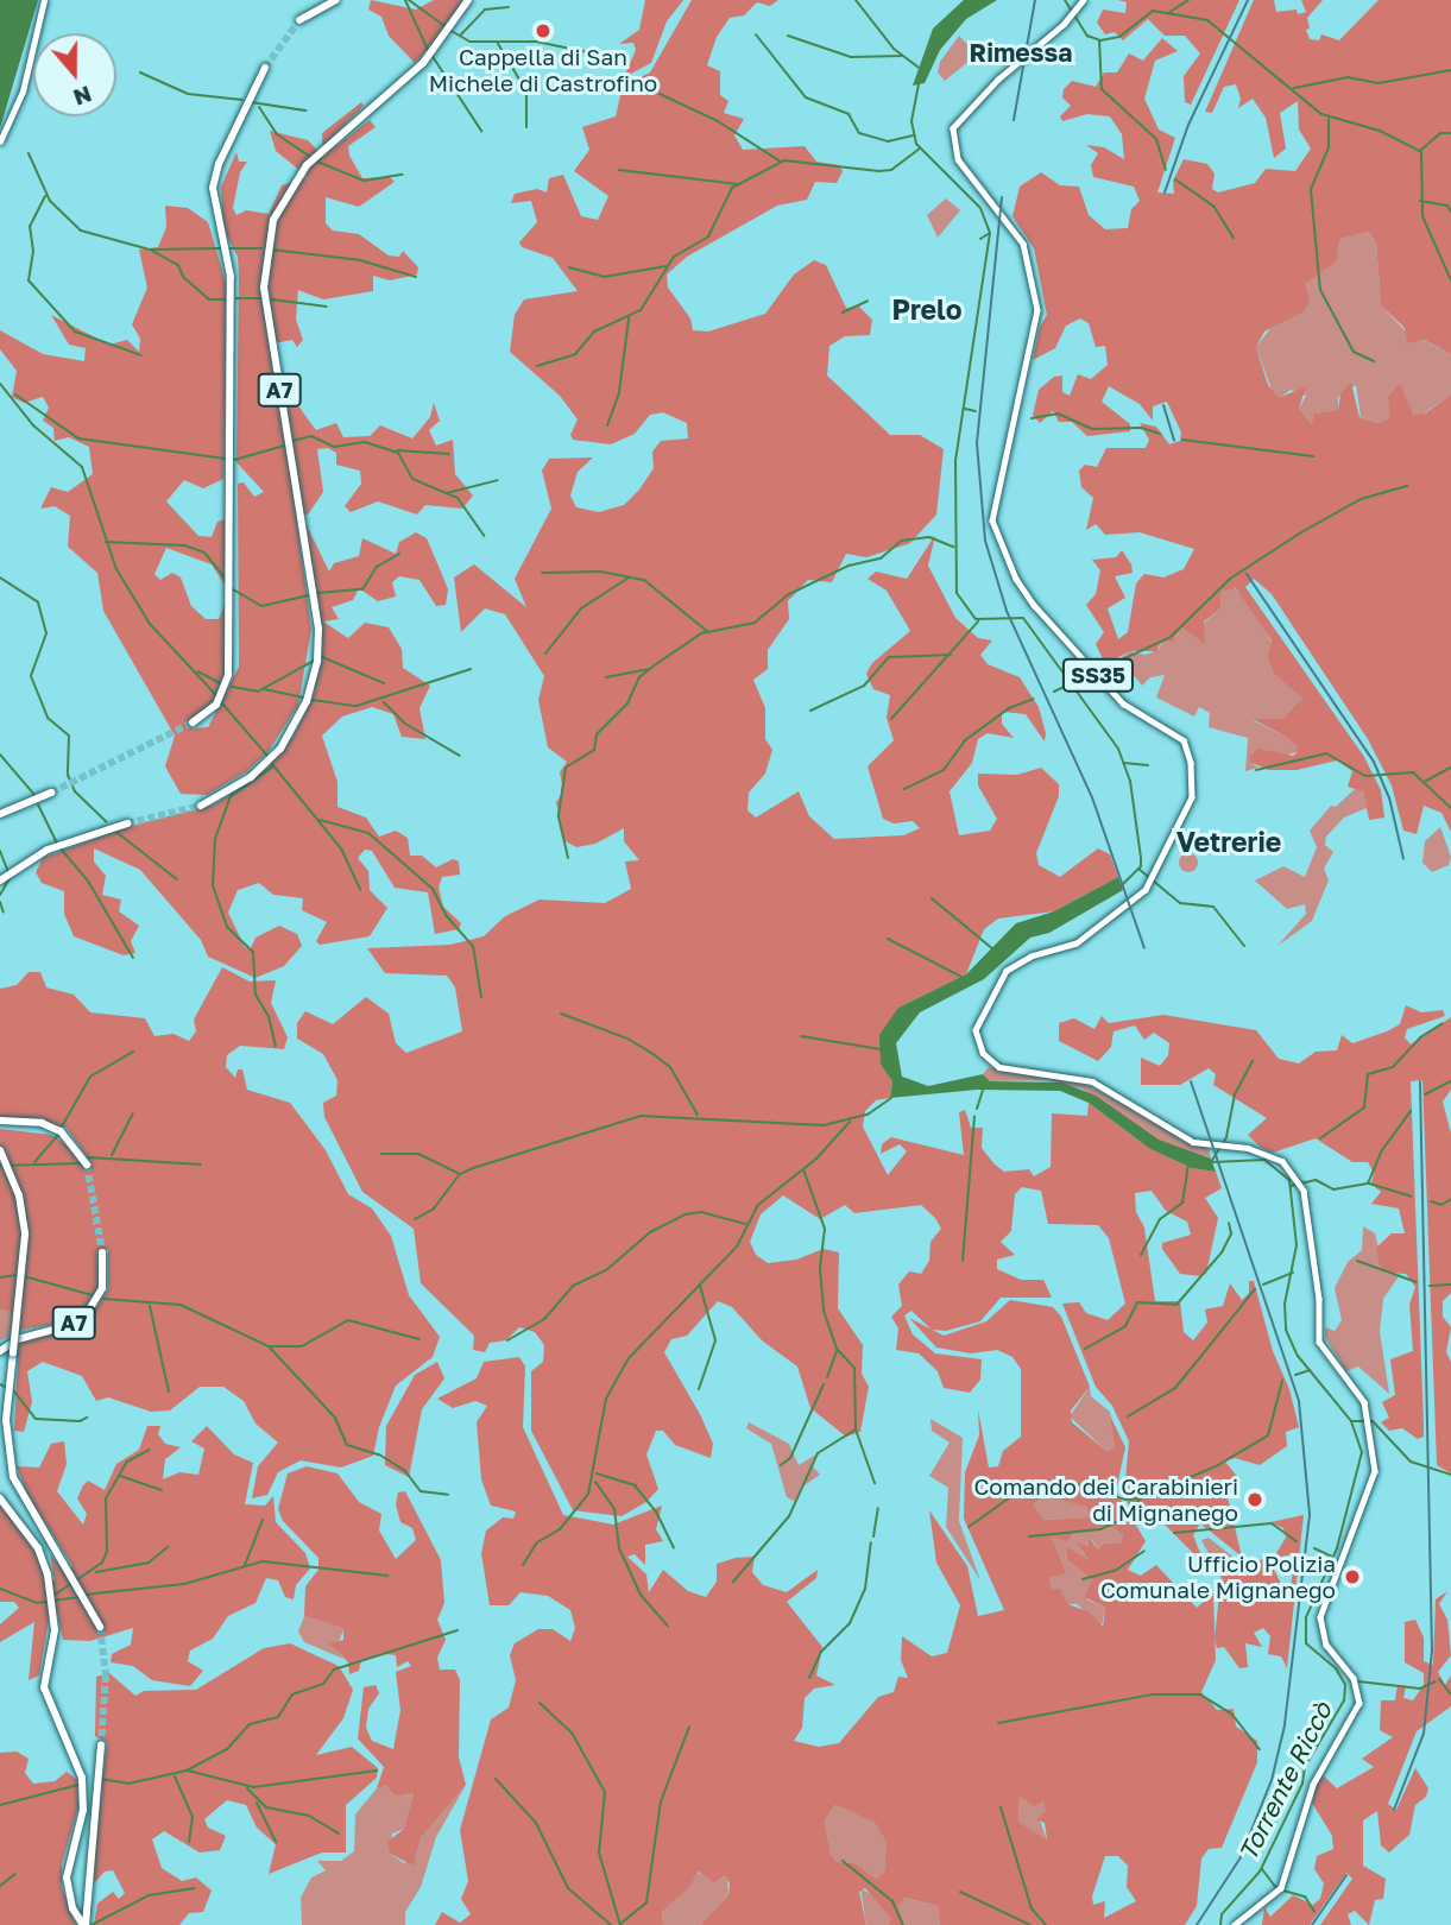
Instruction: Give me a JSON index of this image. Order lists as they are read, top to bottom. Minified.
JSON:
{"streets":{"highway":["A7"],"main road":["SS35"]},"districts":["Rimessa","Prelo","Vetrerie"],"water":["Torrente Riccò"],"places":["Cappella di San Michele di Castrofino","Comando dei Carabinieri di Mignanego","Ufficio Polizia Comunale Mignanego"],"north":"bottom"}
